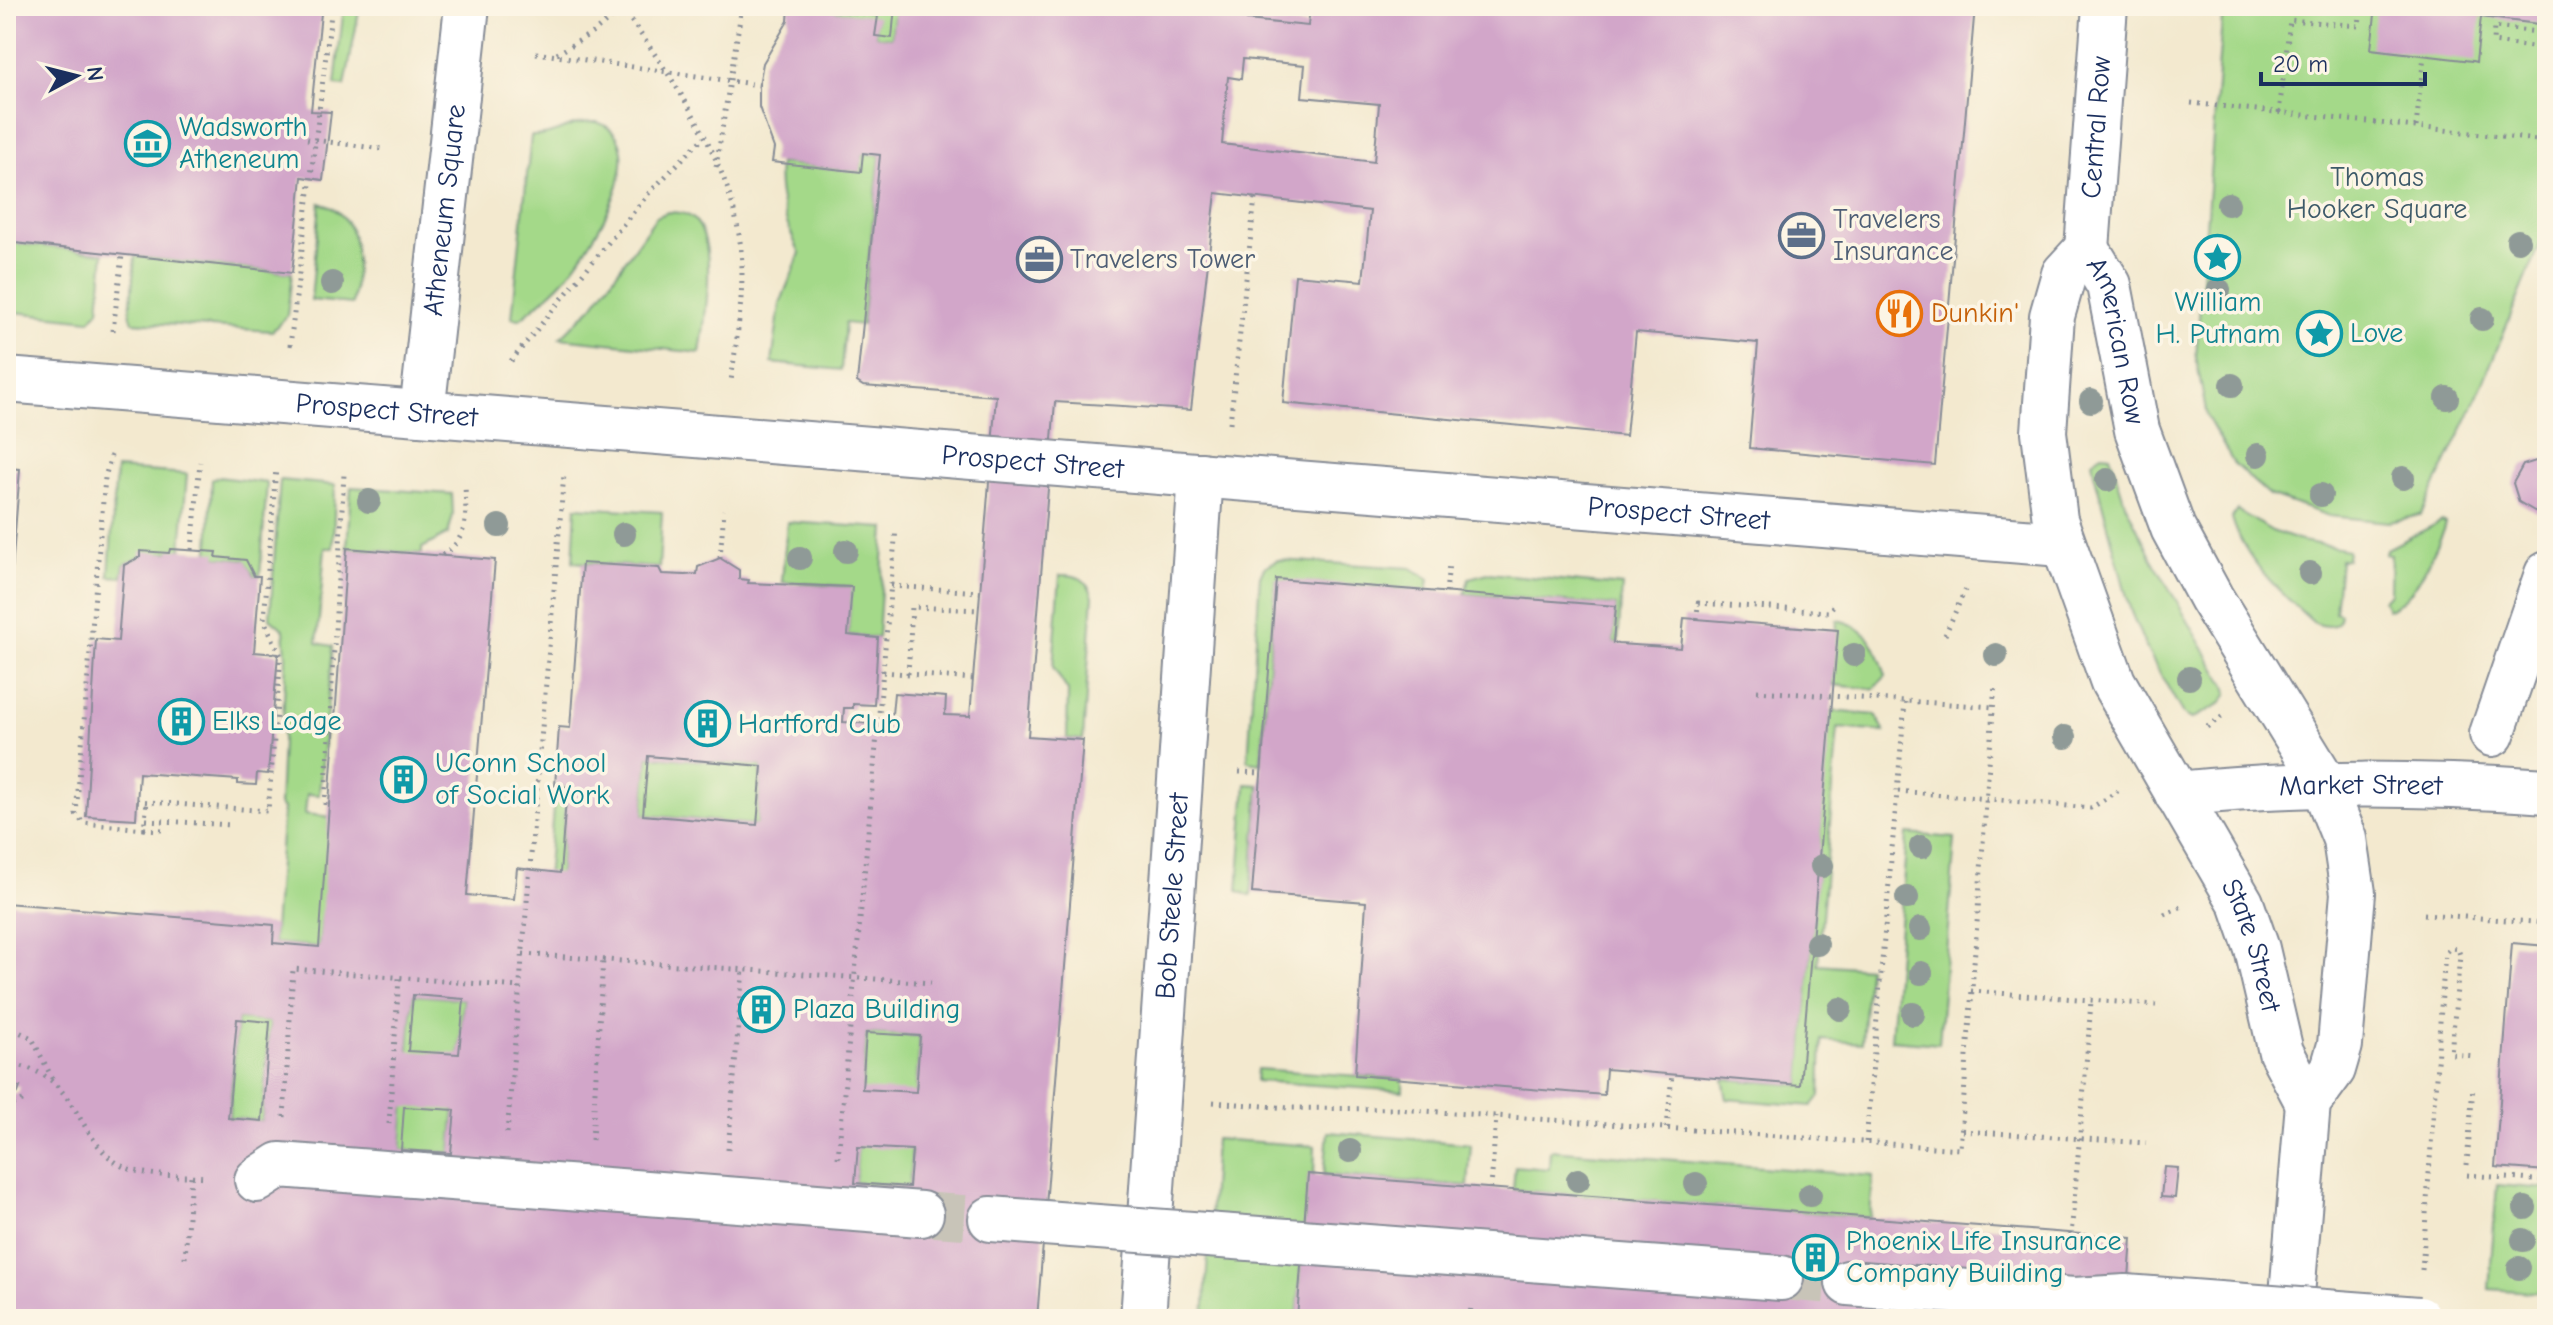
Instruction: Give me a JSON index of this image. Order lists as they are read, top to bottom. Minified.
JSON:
{"streets":{"street":["Central Row","Atheneum Square","American Row","Prospect Street","Market Street","Bob Steele Street","State Street"]},"crossings":[["Central Row","American Row"],["Atheneum Square","Prospect Street"],["American Row","Prospect Street"],["American Row","Market Street"],["American Row","State Street"],["Prospect Street","Bob Steele Street"],["Market Street","State Street"]],"parks":["Thomas Hooker Square"],"places":{"museum":["Wadsworth Atheneum"],"office":["Travelers Insurance","Travelers Tower"],"place":["William H. Putnam","Love"],"restaurant":["Dunkin'"],"building":["Elks Lodge","Hartford Club","UConn School of Social Work","Plaza Building","Phoenix Life Insurance Company Building"]},"scale_bar":"20 m","north":"right"}
